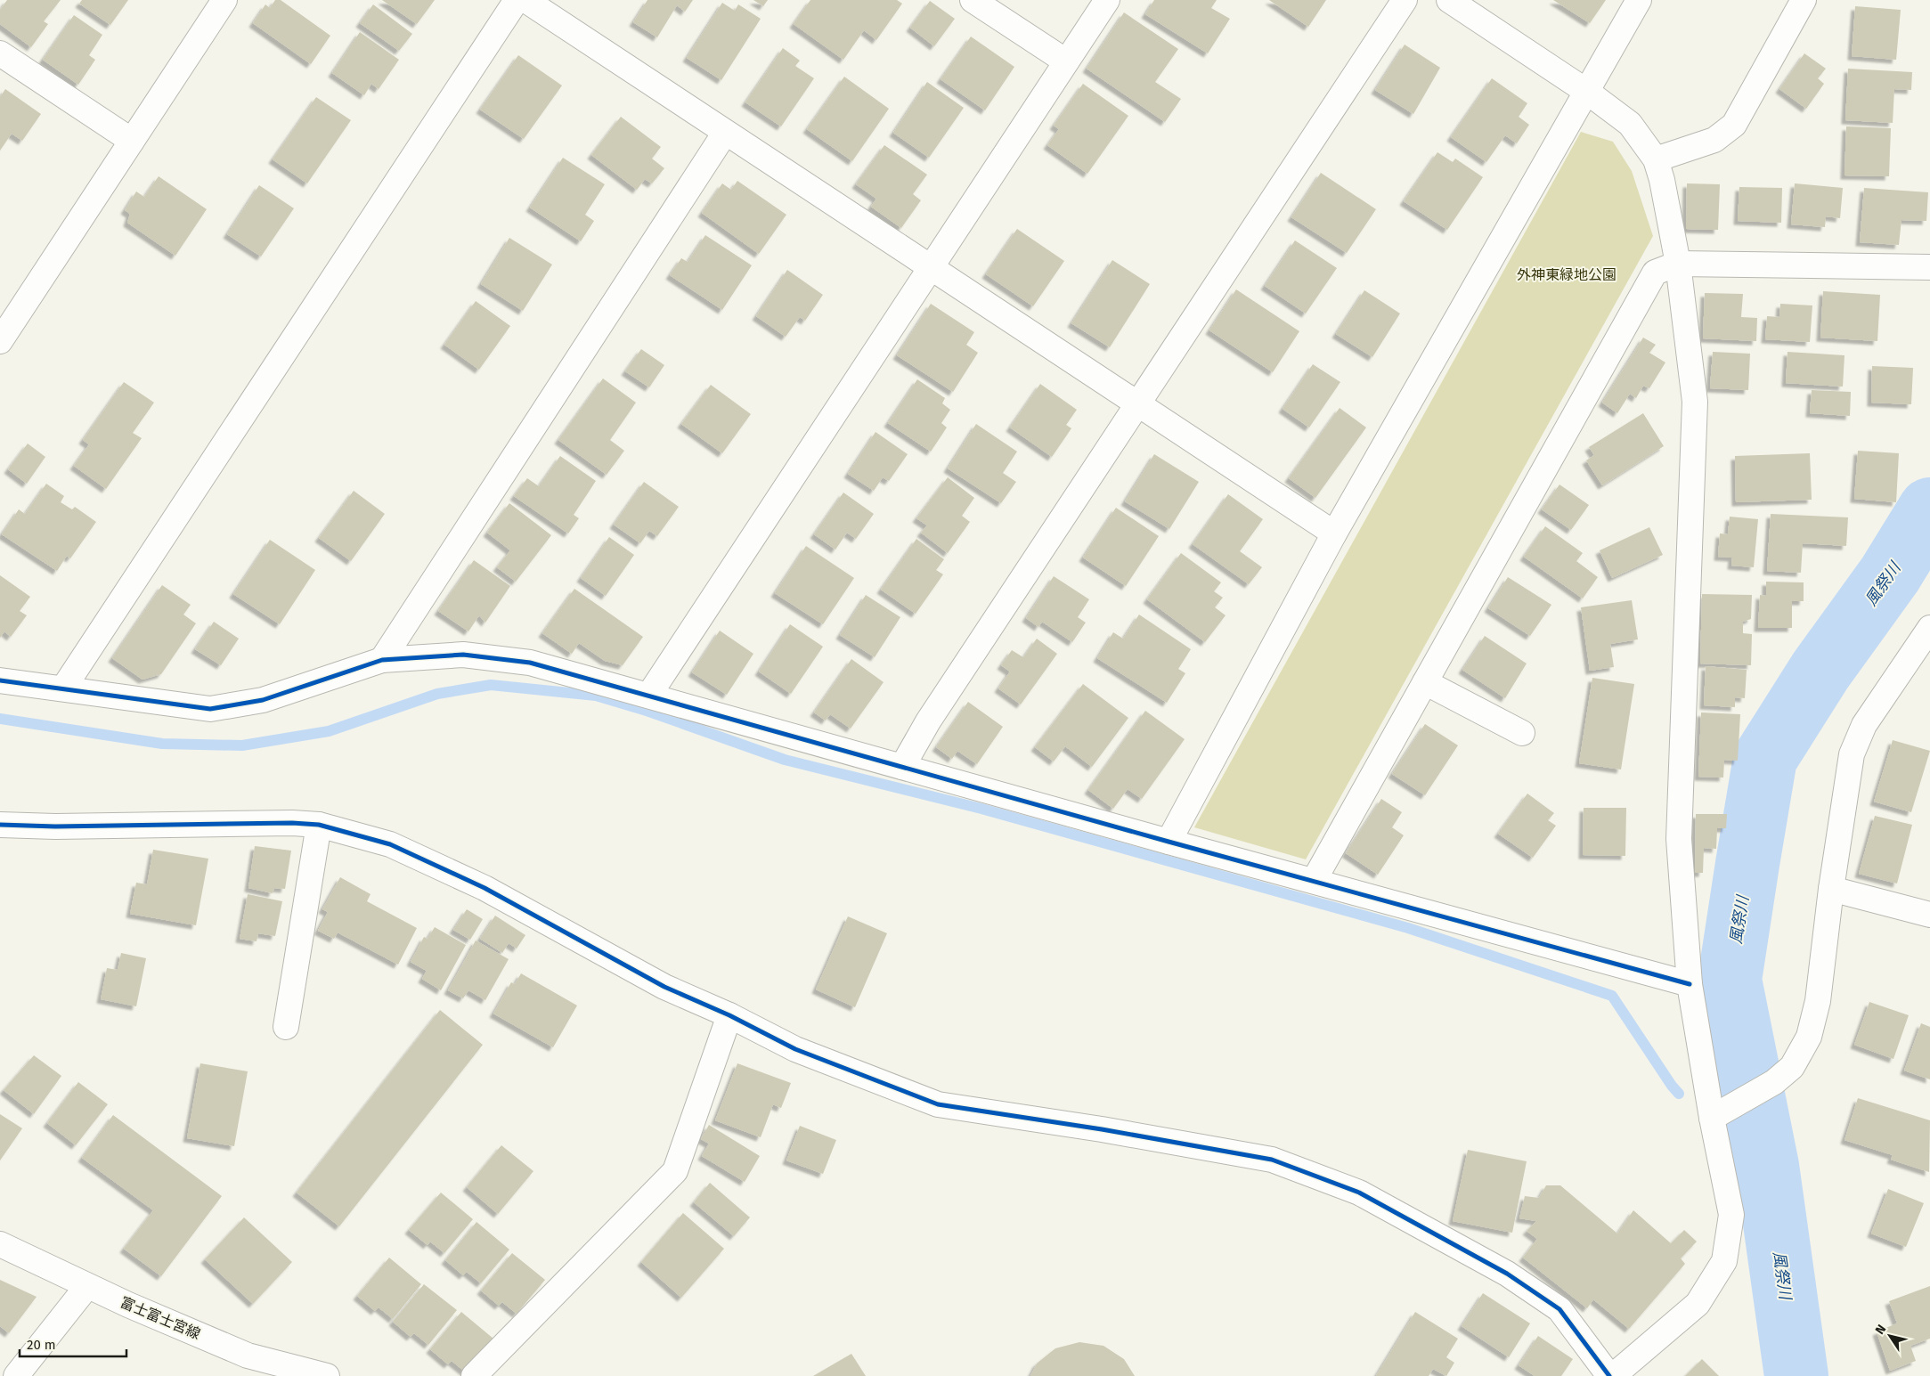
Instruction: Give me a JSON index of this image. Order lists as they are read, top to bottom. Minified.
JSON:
{"streets":{"street":["富士富士宮線"]},"water":["風祭川"],"parks":["外神東緑地公園"],"scale_bar":"20 m","north":"top left"}
